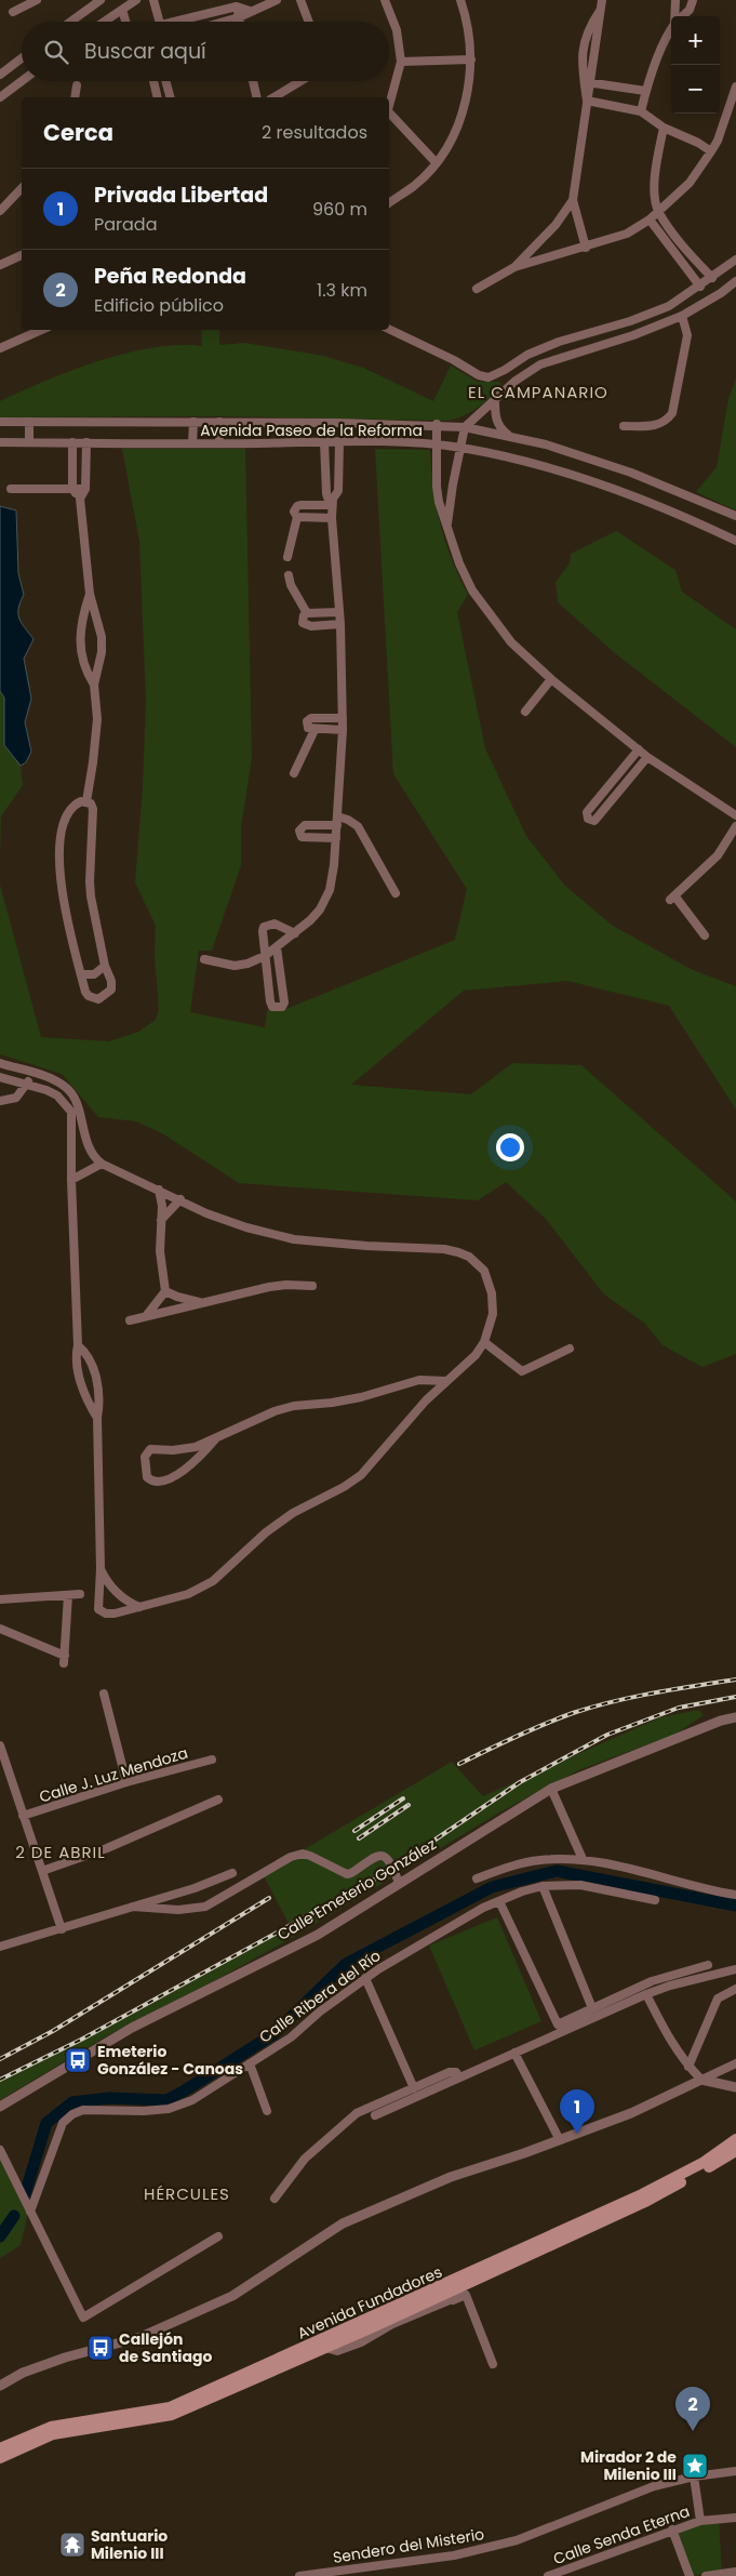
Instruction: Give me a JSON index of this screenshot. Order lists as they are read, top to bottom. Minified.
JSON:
{"streets":{"main road":["Avenida Fundadores"],"street":["Avenida Paseo de la Reforma","Calle J. Luz Mendoza","Calle Emeterio González","Calle Ribera del Río","Calle Senda Eterna","Sendero del Misterio"]},"districts":["EL CAMPANARIO","2 DE ABRIL","HÉRCULES"],"places":{"bus stop":["Emeterio González - Canoas","Callejón de Santiago"],"place":["Mirador 2 de Milenio III"],"temple":["Santuario Milenio III"]},"page":{"map_buttons":["+","−"],"search":"Buscar aquí","heading":["Cerca","2 resultados"],"list":[{"mark":"1","name":"Privada Libertad","note":"Parada","value":"960 m"},{"mark":"2","name":"Peña Redonda","note":"Edificio público","value":"1.3 km"}],"pins":["1","2"]}}
